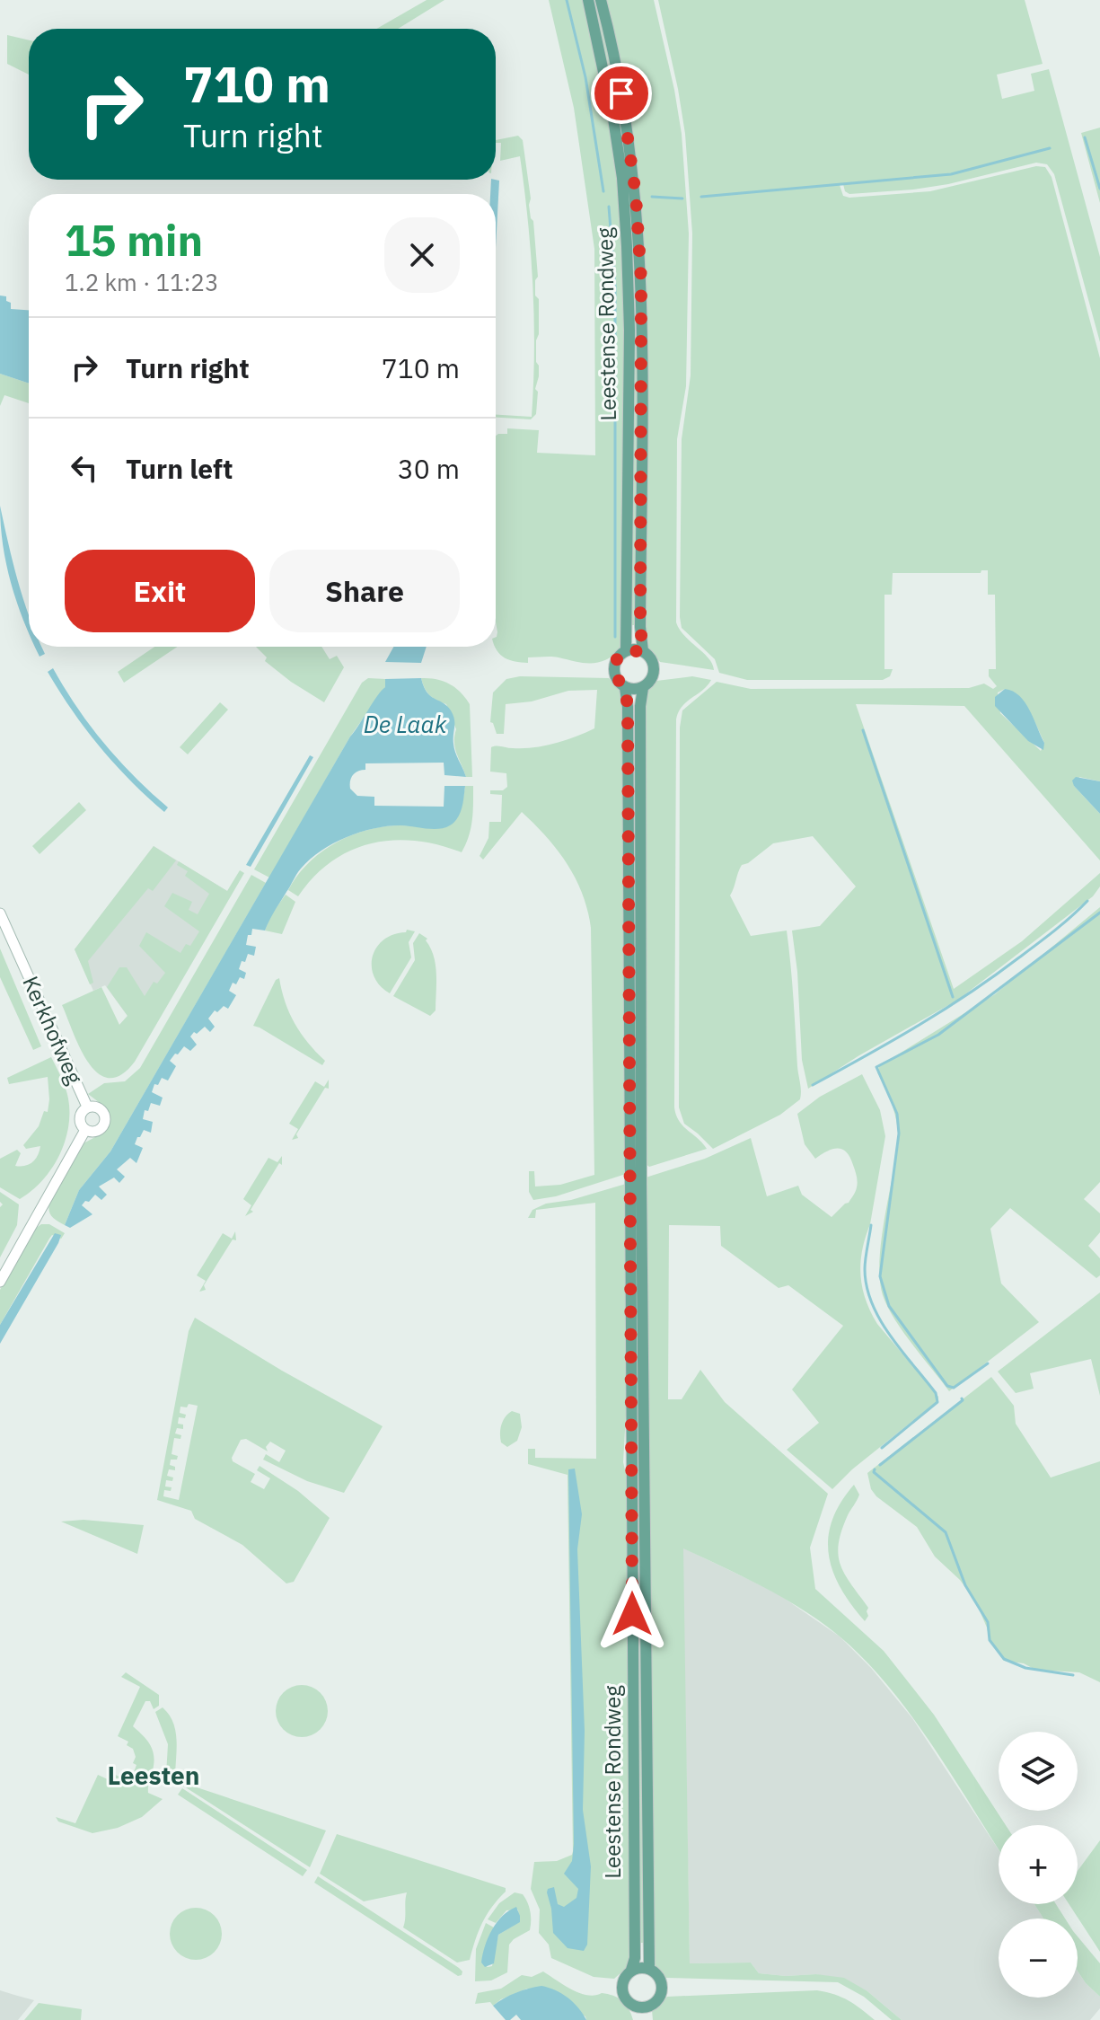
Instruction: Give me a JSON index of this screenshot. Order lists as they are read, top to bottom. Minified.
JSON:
{"streets":{"main road":["Leestense Rondweg"],"street":["Kerkhofweg"]},"districts":["Leesten"],"water":["De Laak"],"page":{"turn":["710 m","Turn right"],"heading":["15 min","1.2 km · 11:23"],"list":[{"name":"Turn right","value":"710 m"},{"name":"Turn left","value":"30 m"}],"buttons":["Exit","Share"],"map_buttons":["+","−"]}}
